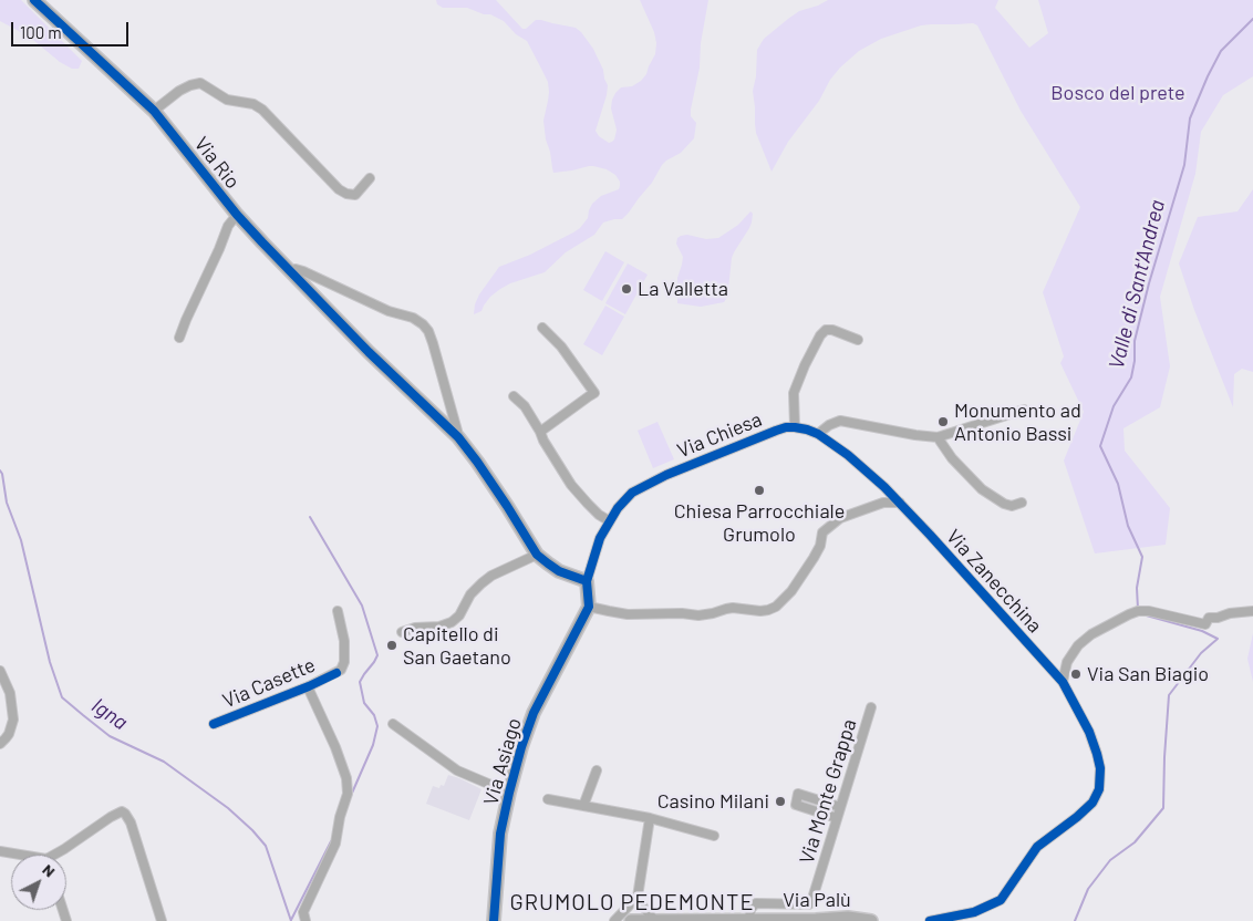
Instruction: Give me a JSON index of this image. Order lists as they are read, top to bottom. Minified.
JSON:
{"streets":{"street":["Via Rio","Via Chiesa","Via Zanecchina","Via Casette","Via Asiago","Via Monte Grappa","Via Palù"]},"crossings":[["Via Chiesa","Via Zanecchina"],["Via Monte Grappa","Via Palù"]],"districts":["GRUMOLO PEDEMONTE"],"water":["Valle di Sant'Andrea","Igna"],"parks":["Bosco del prete"],"places":["La Valletta","Monumento ad Antonio Bassi","Chiesa Parrocchiale Grumolo","Capitello di San Gaetano","Via San Biagio","Casino Milani"],"scale_bar":"100 m","north":"top right"}
